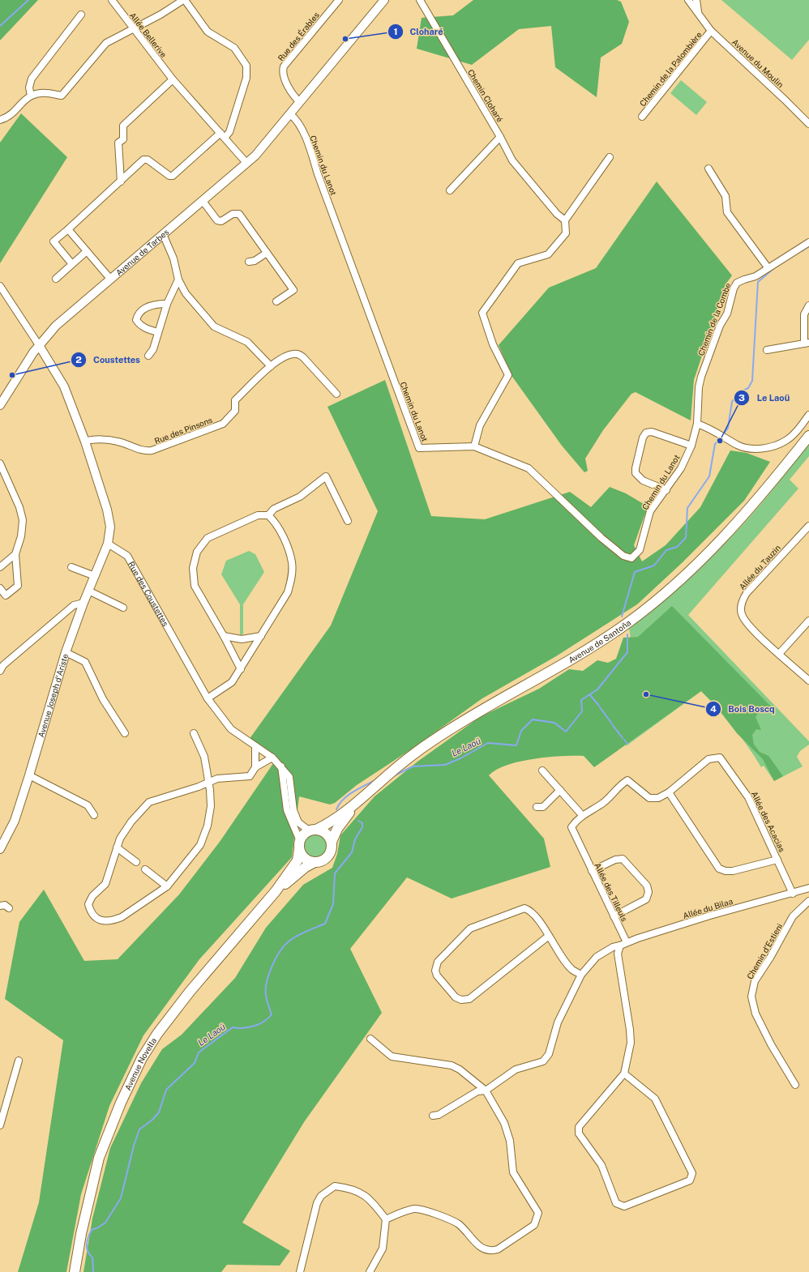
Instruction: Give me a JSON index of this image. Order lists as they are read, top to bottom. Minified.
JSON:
{"streets":{"main road":["Avenue de Santoña","Avenue Novella"],"street":["Allée Bellerive","Rue des Érables","Avenue du Moulin","Chemin de la Palombière","Chemin Cloharé","Chemin du Lanot","Avenue de Tarbes","Chemin de la Combe","Rue des Pinsons","Allée du Tauzin","Rue des Coustettes","Avenue Joseph d'Ariste","Allée des Acacias","Allée des Tilleuls","Allée du Bilaa","Chemin d'Estieni"]},"crossings":[["Rue des Érables","Avenue de Tarbes"],["Avenue du Moulin","Chemin de la Palombière"],["Chemin du Lanot","Avenue de Tarbes"],["Chemin du Lanot","Chemin de la Combe"],["Rue des Coustettes","Avenue de Santoña"],["Rue des Coustettes","Avenue Joseph d'Ariste"],["Rue des Coustettes","Avenue Novella"],["Avenue de Santoña","Avenue Novella"],["Allée des Acacias","Allée des Tilleuls"],["Allée des Acacias","Allée du Bilaa"],["Allée des Tilleuls","Allée du Bilaa"]],"water":["Le Laoü"],"places":["Cloharé","Coustettes","Le Laoü","Bois Boscq"]}
